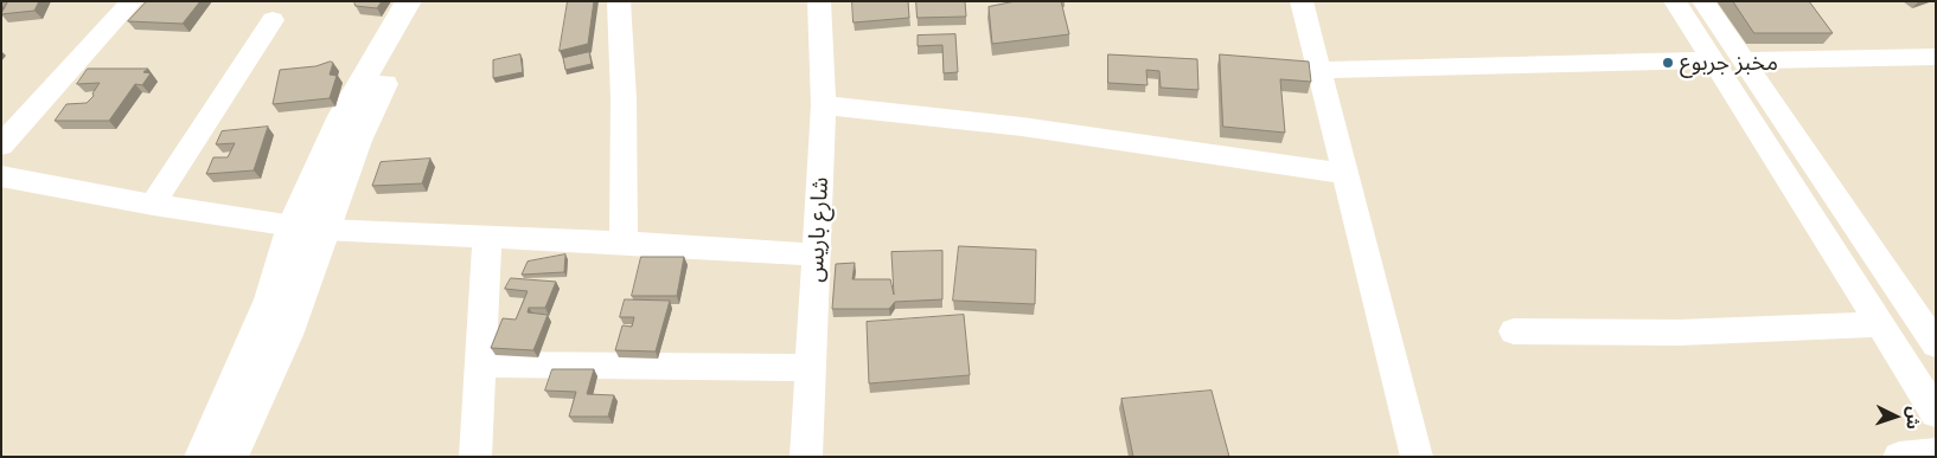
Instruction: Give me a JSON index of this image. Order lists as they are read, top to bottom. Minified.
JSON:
{"streets":{"street":["شارع باريس"]},"places":["مخبز جربوع"],"north":"right"}
